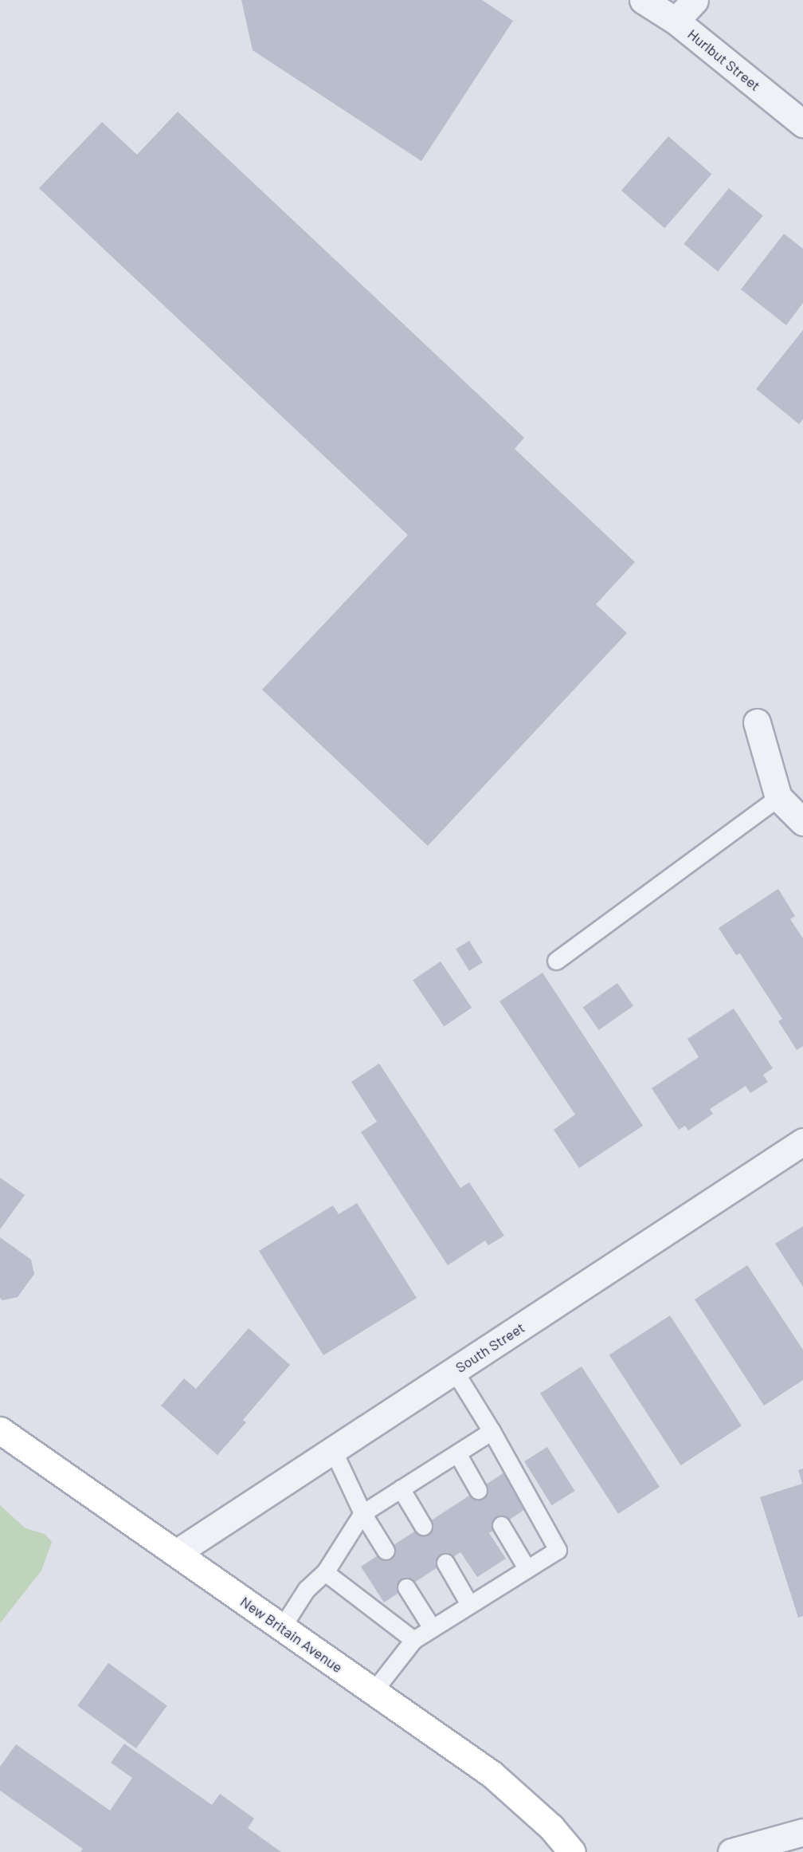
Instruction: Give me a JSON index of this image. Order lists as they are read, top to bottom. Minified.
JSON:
{"streets":{"main road":["New Britain Avenue"],"street":["Hurlbut Street","South Street"]},"crossings":[["South Street","New Britain Avenue"]]}
